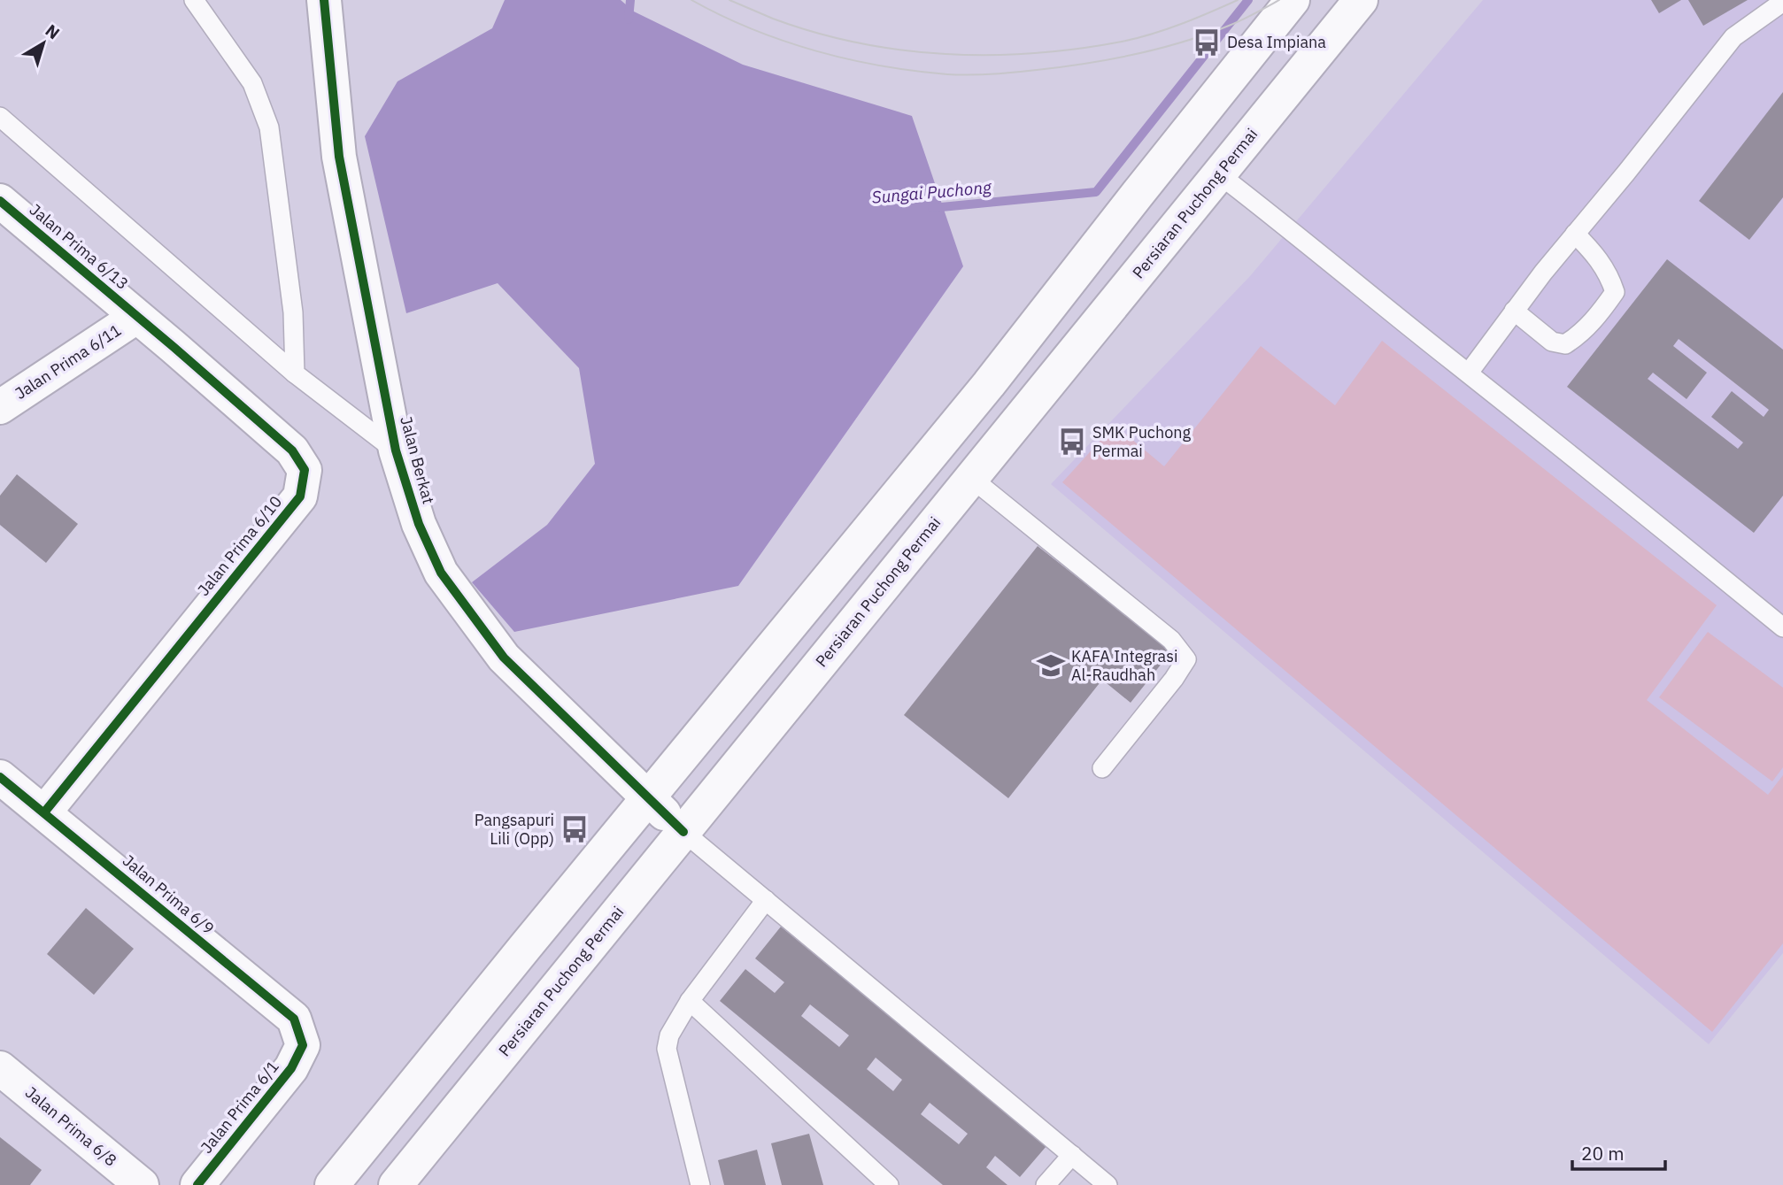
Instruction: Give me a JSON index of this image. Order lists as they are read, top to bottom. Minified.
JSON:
{"streets":{"main road":["Persiaran Puchong Permai","Jalan Prima 6/13","Jalan Prima 6/11","Jalan Berkat","Jalan Prima 6/10","Jalan Prima 6/9","Jalan Prima 6/1","Jalan Prima 6/8"]},"crossings":[["Persiaran Puchong Permai","Jalan Berkat"],["Jalan Prima 6/13","Jalan Prima 6/11"],["Jalan Prima 6/13","Jalan Prima 6/10"],["Jalan Prima 6/11","Jalan Prima 6/10"],["Jalan Prima 6/10","Jalan Prima 6/9"],["Jalan Prima 6/9","Jalan Prima 6/1"]],"water":["Sungai Puchong"],"places":{"bus stop":["Desa Impiana","SMK Puchong Permai","Pangsapuri Lili (Opp)"],"school or university":["KAFA Integrasi Al-Raudhah"]},"scale_bar":"20 m","north":"top right"}
